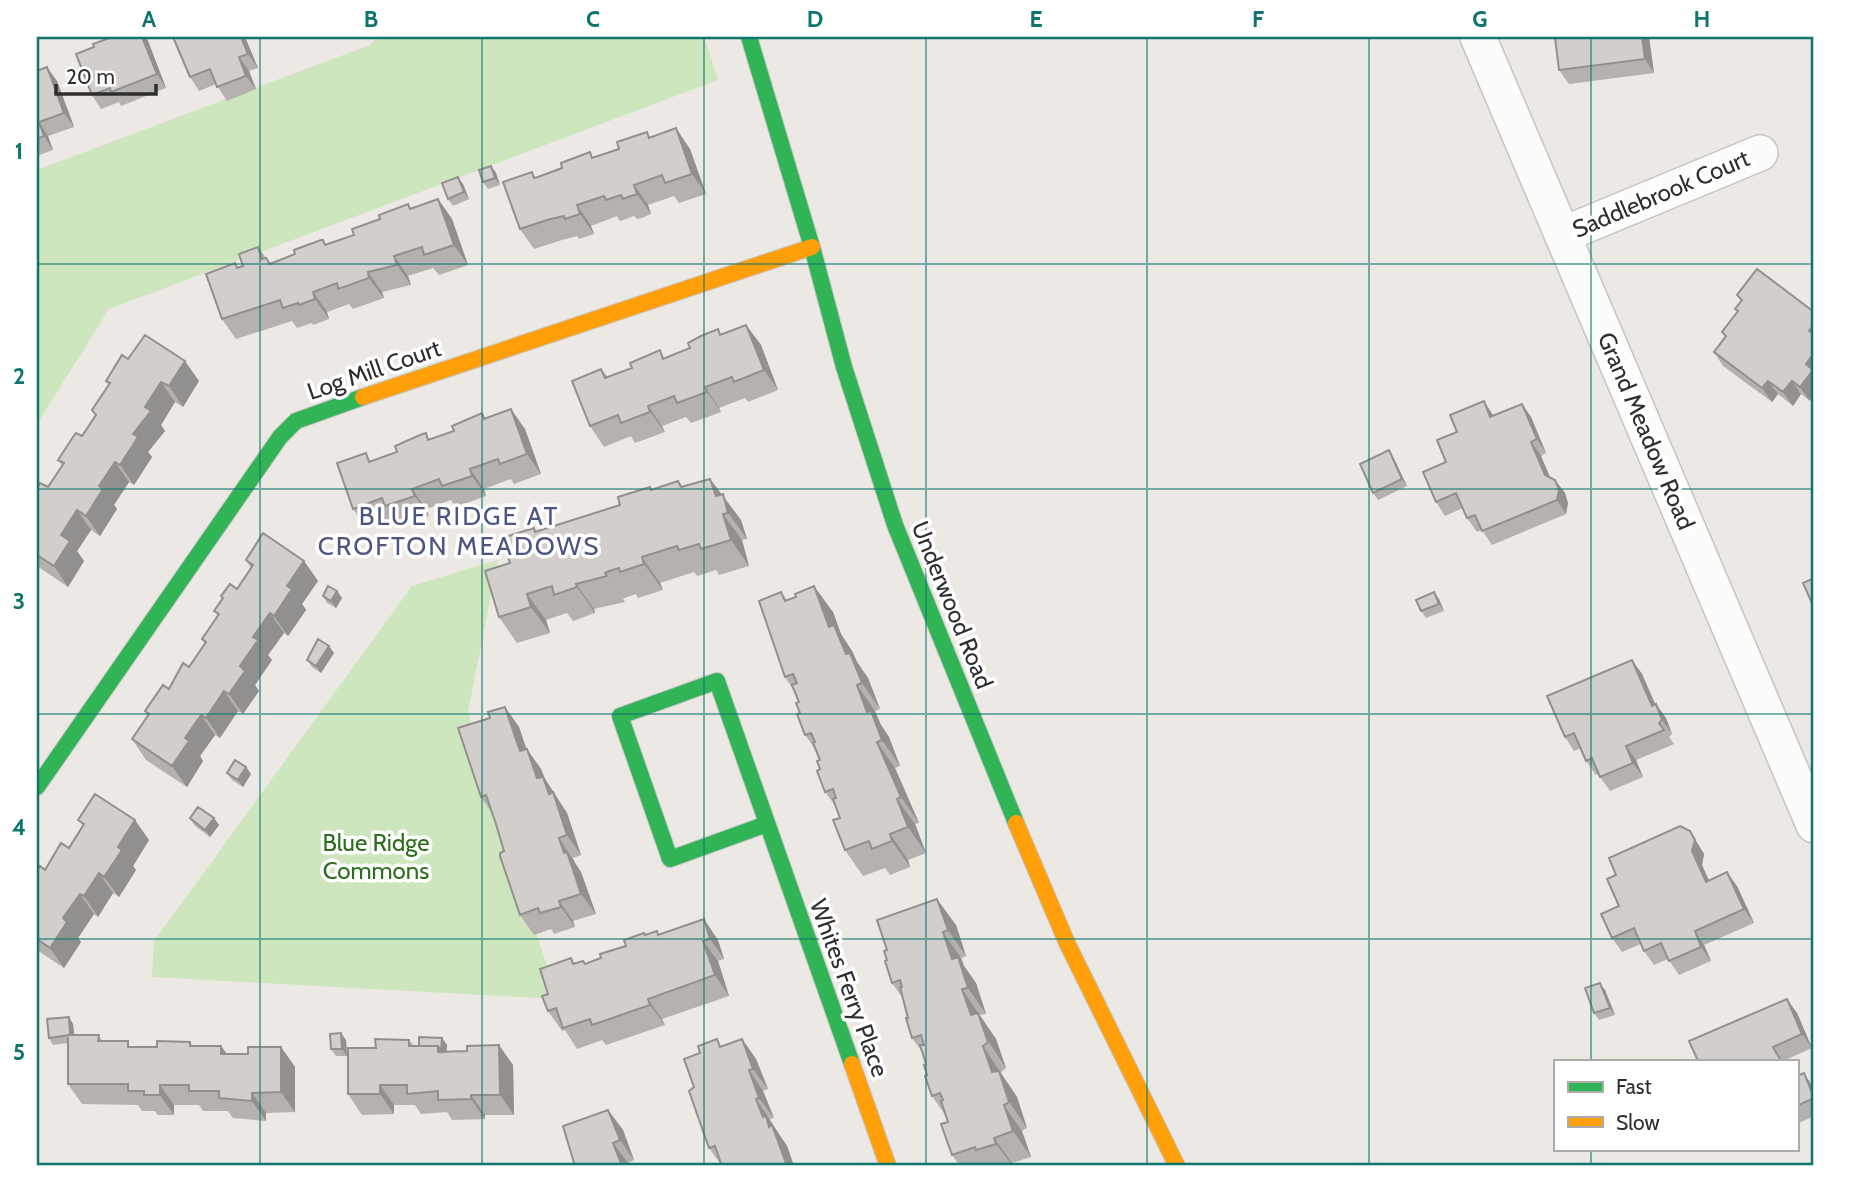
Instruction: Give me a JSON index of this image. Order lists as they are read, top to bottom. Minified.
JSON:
{"streets":{"street":["Saddlebrook Court","Log Mill Court","Grand Meadow Road","Underwood Road","Whites Ferry Place"]},"crossings":[["Saddlebrook Court","Grand Meadow Road"],["Log Mill Court","Underwood Road"]],"districts":["BLUE RIDGE AT CROFTON MEADOWS"],"parks":["Blue Ridge Commons"],"legend":["Fast","Slow"],"scale_bar":"20 m","grid":{"columns":["A","B","C","D","E","F","G","H"],"rows":["1","2","3","4","5"]}}
